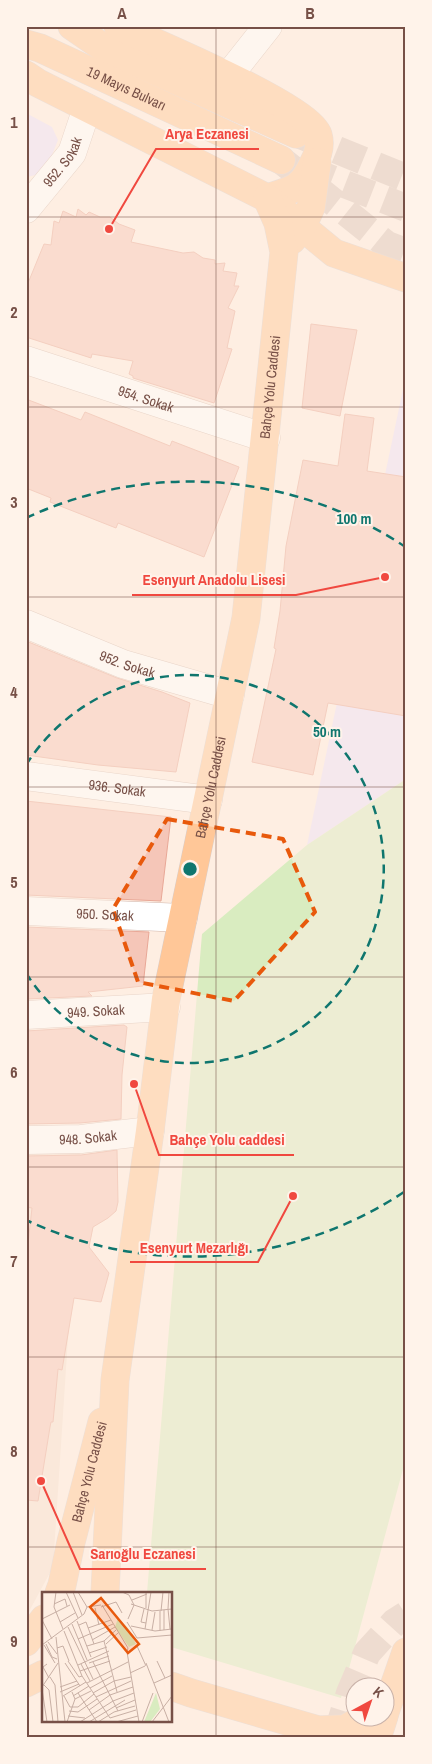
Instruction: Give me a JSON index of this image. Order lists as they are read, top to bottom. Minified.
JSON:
{"streets":{"main road":["19 Mayıs Bulvarı","Bahçe Yolu Caddesi"],"street":["952. Sokak","954. Sokak","936. Sokak","950. Sokak","949. Sokak","948. Sokak"]},"crossings":[["952. Sokak","Bahçe Yolu Caddesi"],["Bahçe Yolu Caddesi","954. Sokak"],["Bahçe Yolu Caddesi","936. Sokak"],["Bahçe Yolu Caddesi","950. Sokak"],["Bahçe Yolu Caddesi","949. Sokak"],["Bahçe Yolu Caddesi","948. Sokak"]],"places":["Arya Eczanesi","Esenyurt Anadolu Lisesi","Bahçe Yolu caddesi","Esenyurt Mezarlığı","Sarıoğlu Eczanesi"],"north":"top right","grid":{"columns":["A","B"],"rows":["1","2","3","4","5","6","7","8","9"]},"rings":["100 m","50 m"]}
